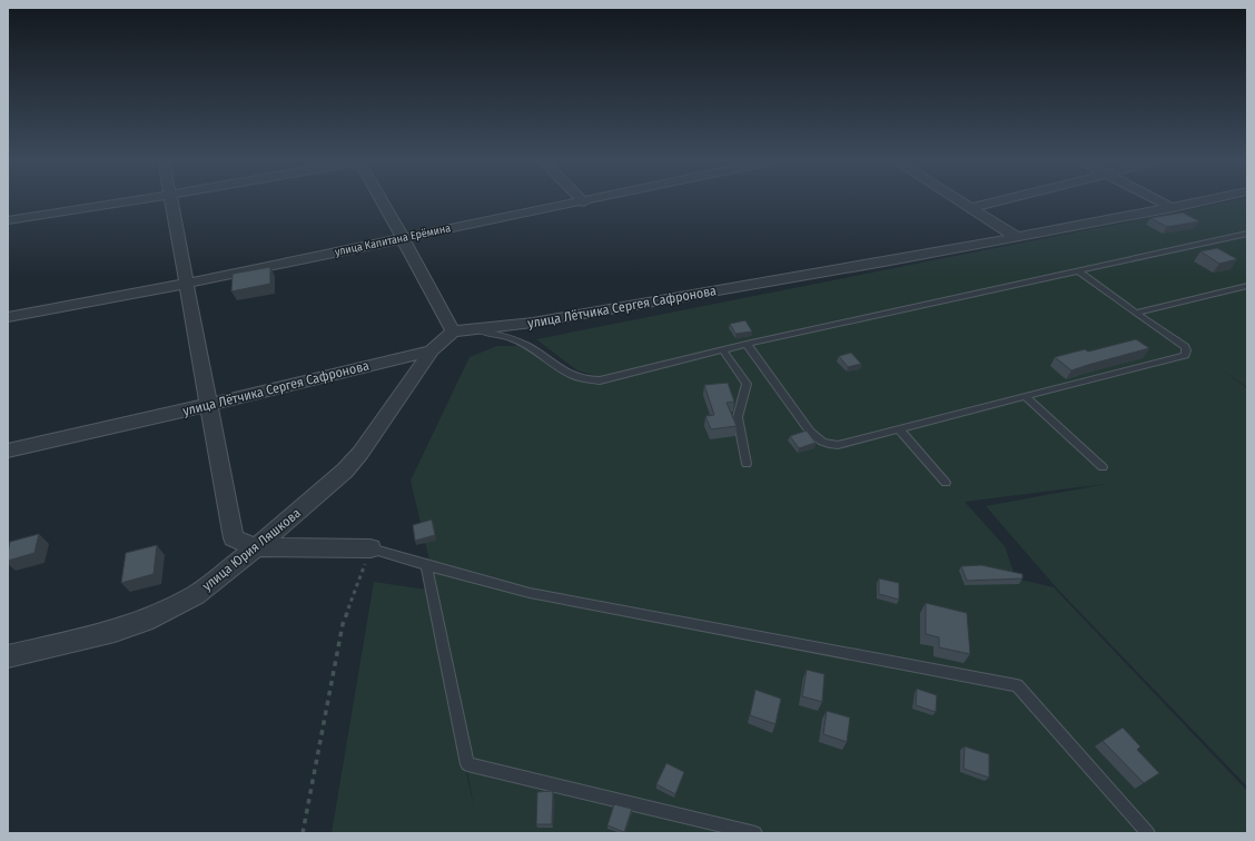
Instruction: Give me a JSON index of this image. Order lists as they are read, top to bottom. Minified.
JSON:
{"streets":{"street":["улица Капитана Ерёмина","улица Лётчика Сергея Сафронова","улица Юрия Ляшкова"]},"crossings":[["улица Лётчика Сергея Сафронова","улица Юрия Ляшкова"]]}
